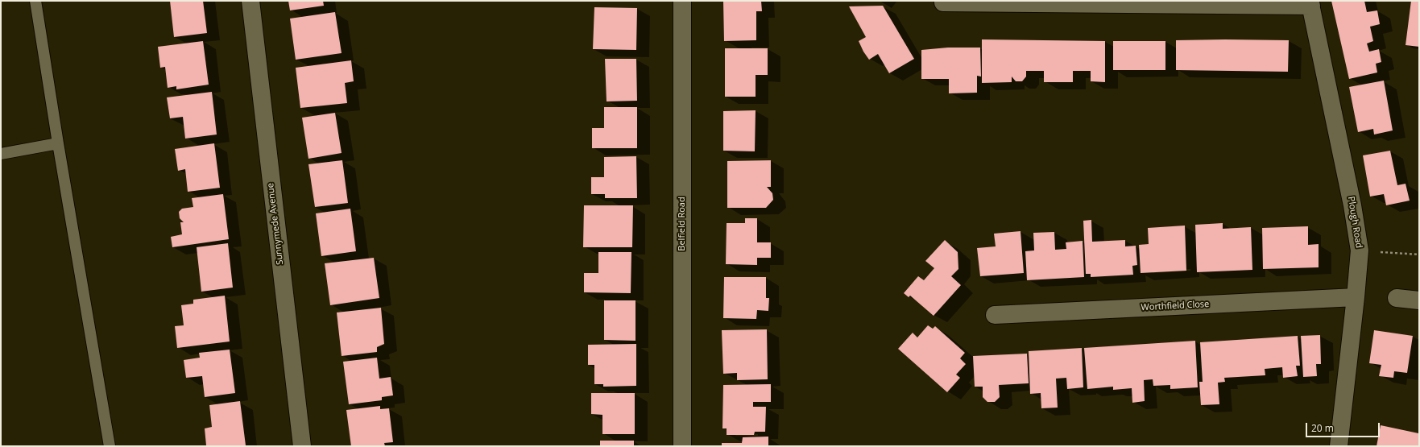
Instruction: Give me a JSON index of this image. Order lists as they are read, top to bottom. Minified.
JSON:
{"streets":{"street":["Plough Road","Sunnymede Avenue","Belfield Road","Worthfield Close"]},"crossings":[["Plough Road","Worthfield Close"]],"scale_bar":"20 m"}
